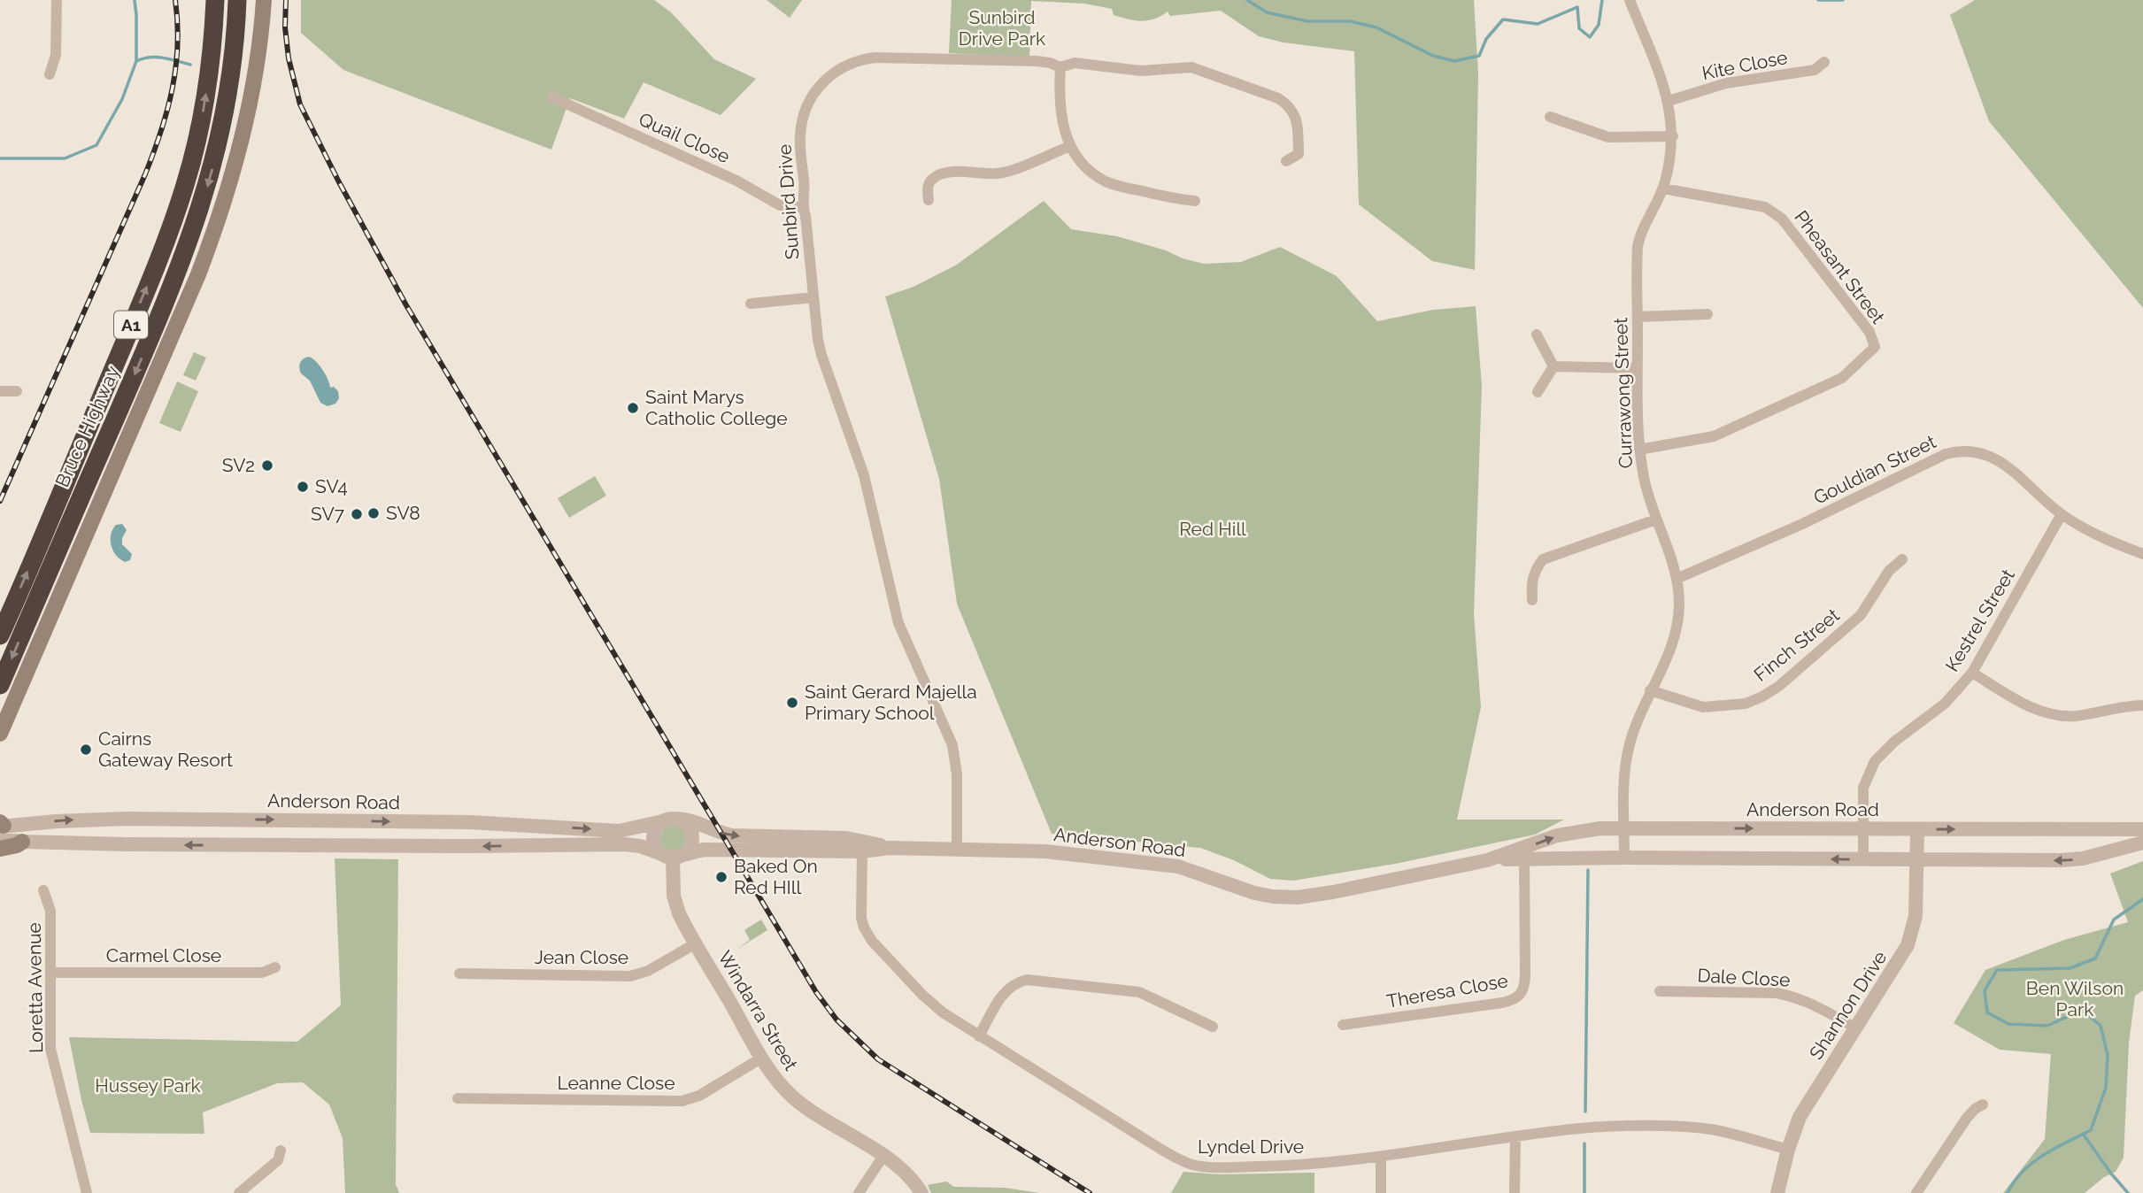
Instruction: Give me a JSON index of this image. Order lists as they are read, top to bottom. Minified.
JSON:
{"streets":{"highway":["A1","Bruce Highway"],"street":["Kite Close","Quail Close","Sunbird Drive","Pheasant Street","Currawong Street","Gouldian Street","Kestrel Street","Finch Street","Anderson Road","Carmel Close","Jean Close","Dale Close","Loretta Avenue","Theresa Close","Shannon Drive","Windarra Street","Leanne Close","Lyndel Drive"]},"crossings":[["Kite Close","Currawong Street"],["Quail Close","Sunbird Drive"],["Sunbird Drive","Anderson Road"],["Pheasant Street","Currawong Street"],["Currawong Street","Gouldian Street"],["Currawong Street","Finch Street"],["Currawong Street","Anderson Road"],["Gouldian Street","Kestrel Street"],["Kestrel Street","Anderson Road"],["Anderson Road","Theresa Close"],["Anderson Road","Shannon Drive"],["Anderson Road","Windarra Street"],["Anderson Road","Lyndel Drive"],["Carmel Close","Loretta Avenue"],["Jean Close","Windarra Street"],["Dale Close","Shannon Drive"],["Shannon Drive","Lyndel Drive"],["Windarra Street","Leanne Close"]],"parks":["Sunbird Drive Park","Red Hill","Ben Wilson Park","Hussey Park"],"places":["Saint Marys Catholic College","SV2","SV4","SV8","SV7","Saint Gerard Majella Primary School","Cairns Gateway Resort","Baked On Red HIll"]}
